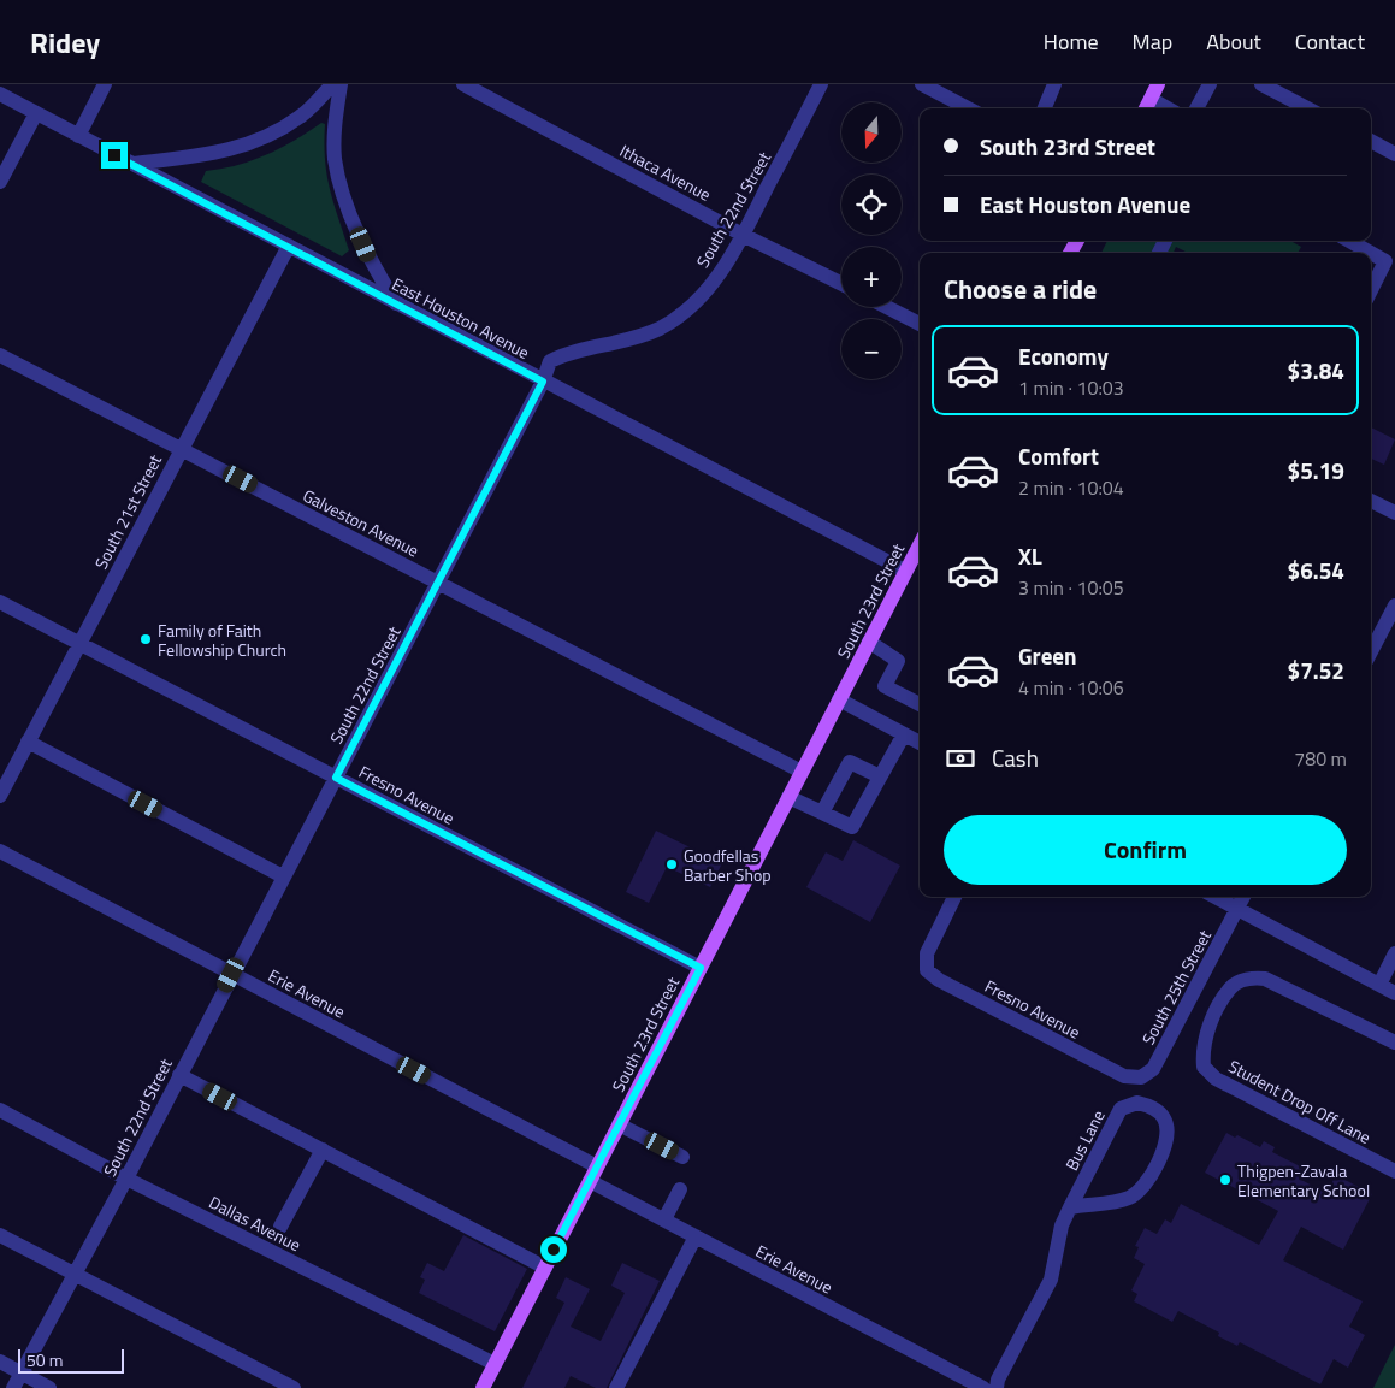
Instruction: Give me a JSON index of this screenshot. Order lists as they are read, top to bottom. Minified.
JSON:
{"streets":{"main road":["South 23rd Street"],"street":["Ithaca Avenue","South 22nd Street","East Houston Avenue","South 21st Street","Galveston Avenue","Fresno Avenue","South 25th Street","Erie Avenue","Student Drop Off Lane","Bus Lane","Dallas Avenue"]},"crossings":[["Ithaca Avenue","South 22nd Street"],["South 22nd Street","East Houston Avenue"],["South 22nd Street","Galveston Avenue"],["South 22nd Street","Fresno Avenue"],["South 22nd Street","Erie Avenue"],["South 22nd Street","Dallas Avenue"],["East Houston Avenue","South 21st Street"],["East Houston Avenue","South 23rd Street"],["South 21st Street","Galveston Avenue"],["South 21st Street","Fresno Avenue"],["Galveston Avenue","South 23rd Street"],["South 23rd Street","Fresno Avenue"],["South 23rd Street","Erie Avenue"],["South 23rd Street","Dallas Avenue"],["Fresno Avenue","South 25th Street"]],"places":["Family of Faith Fellowship Church","Goodfellas Barber Shop","Thigpen-Zavala Elementary School"],"scale_bar":"50 m","north":"bottom","page":{"header":"Ridey","nav":["Home","Map","About","Contact"],"map_buttons":["+","−"],"banner":["South 23rd Street","East Houston Avenue"],"heading":"Choose a ride","list":[{"name":"Economy","note":"1 min · 10:03","value":"$3.84"},{"name":"Comfort","note":"2 min · 10:04","value":"$5.19"},{"name":"XL","note":"3 min · 10:05","value":"$6.54"},{"name":"Green","note":"4 min · 10:06","value":"$7.52"}],"pay":["Cash","780 m"],"buttons":"Confirm","scale":"50 m"}}
